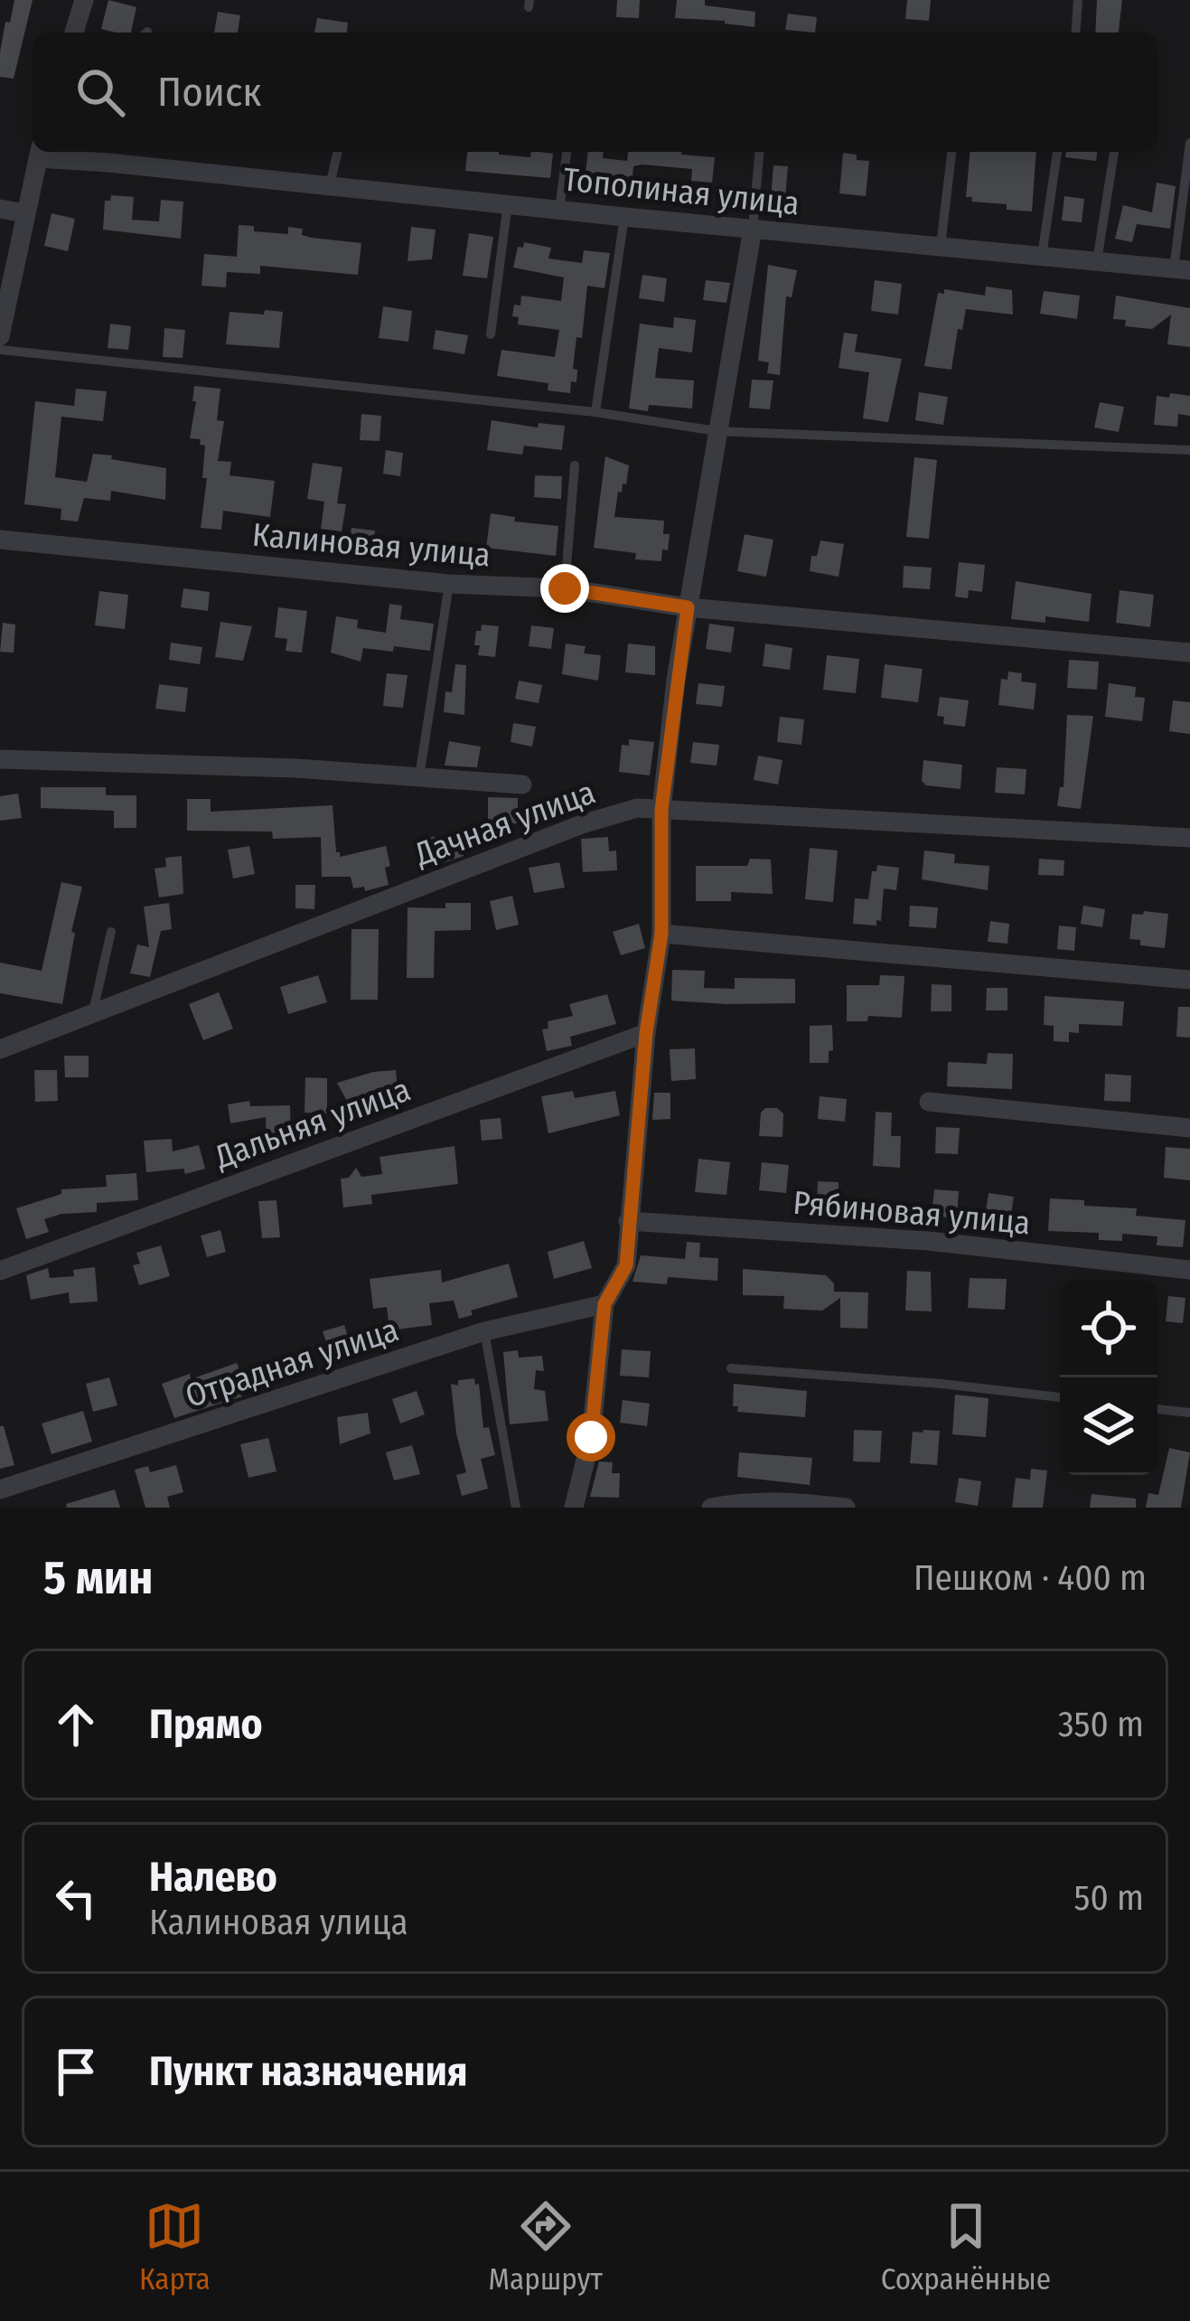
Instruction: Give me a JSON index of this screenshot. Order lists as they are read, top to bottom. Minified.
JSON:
{"streets":{"street":["Тополиная улица","Калиновая улица","Дачная улица","Дальняя улица","Рябиновая улица","Отрадная улица"]},"page":{"search":"Поиск","heading":["5 мин","Пешком · 400 m"],"list":[["Прямо","350 m"],["Налево","Калиновая улица","50 m"],"Пункт назначения"],"nav":["Карта","Маршрут","Сохранённые"]}}
